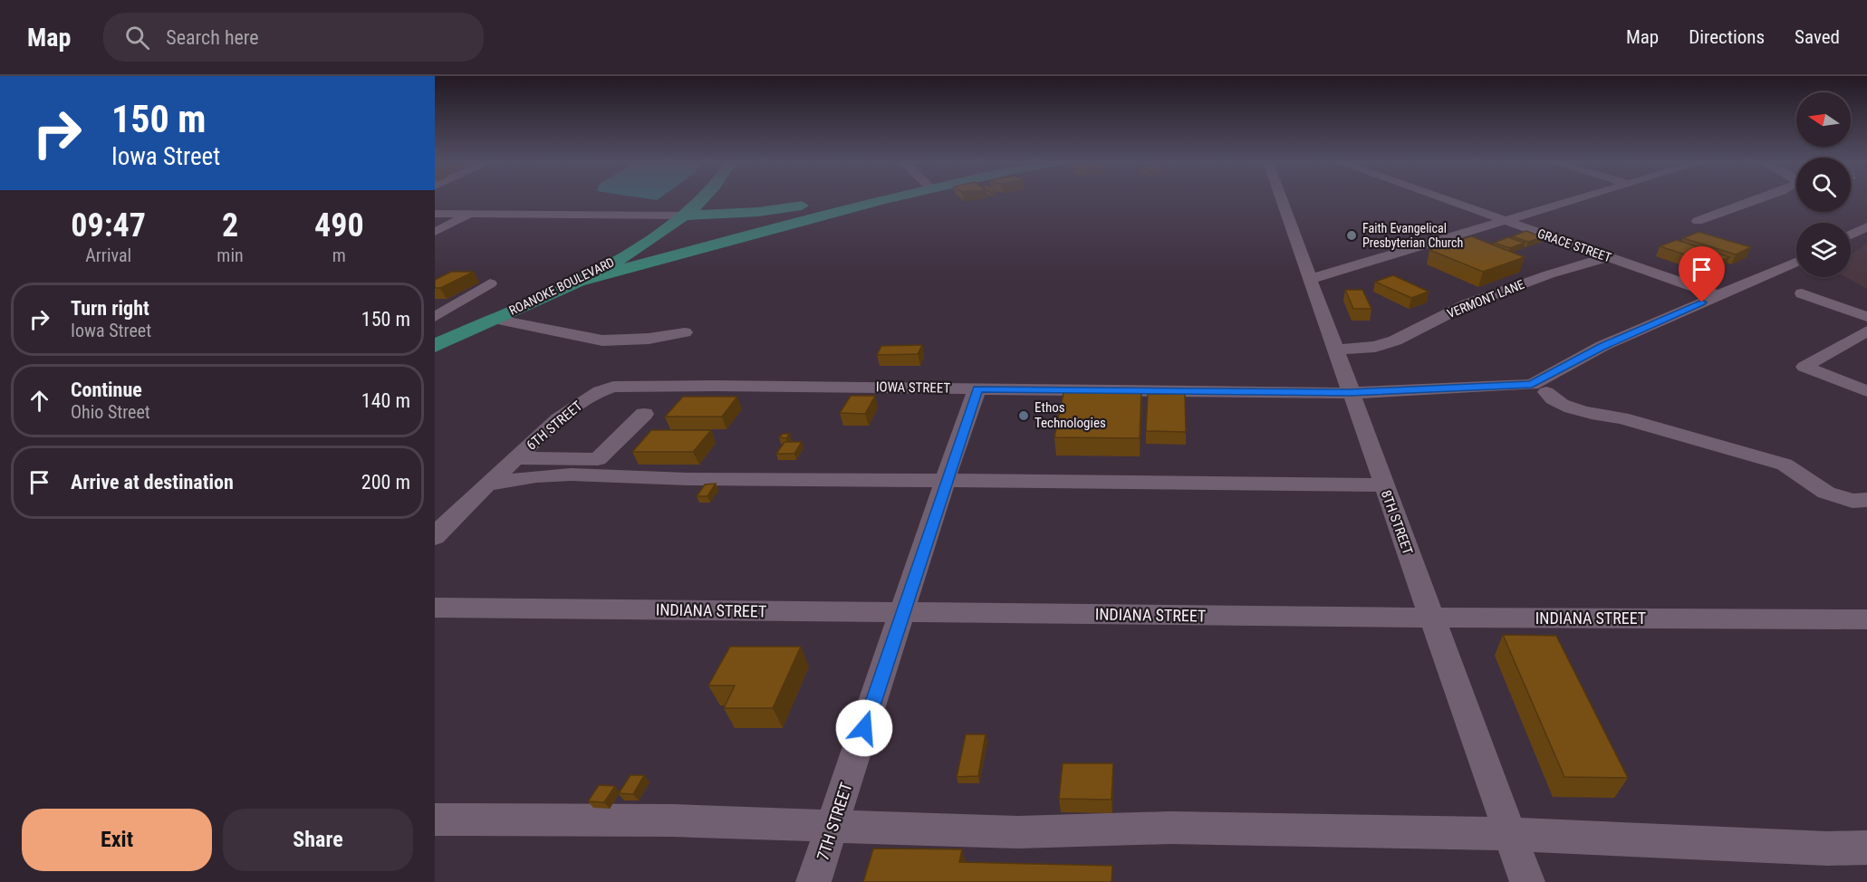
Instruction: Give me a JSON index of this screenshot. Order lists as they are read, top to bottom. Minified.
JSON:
{"streets":{"main road":["ROANOKE BOULEVARD"],"street":["GRACE STREET","VERMONT LANE","IOWA STREET","6TH STREET","8TH STREET","INDIANA STREET","7TH STREET"]},"crossings":[["GRACE STREET","VERMONT LANE"],["VERMONT LANE","8TH STREET"],["IOWA STREET","6TH STREET"],["IOWA STREET","8TH STREET"],["IOWA STREET","7TH STREET"],["8TH STREET","INDIANA STREET"],["INDIANA STREET","7TH STREET"]],"places":["Faith Evangelical Presbyterian Church","Ethos Technologies"],"north":"left","page":{"header":"Map","search":"Search here","nav":["Map","Directions","Saved"],"turn":["150 m","Iowa Street"],"eta":["09:47","Arrival","2","min","490","m"],"list":[{"name":"Turn right","note":"Iowa Street","value":"150 m"},{"name":"Continue","note":"Ohio Street","value":"140 m"},{"name":"Arrive at destination","value":"200 m"}],"buttons":["Exit","Share"]}}
